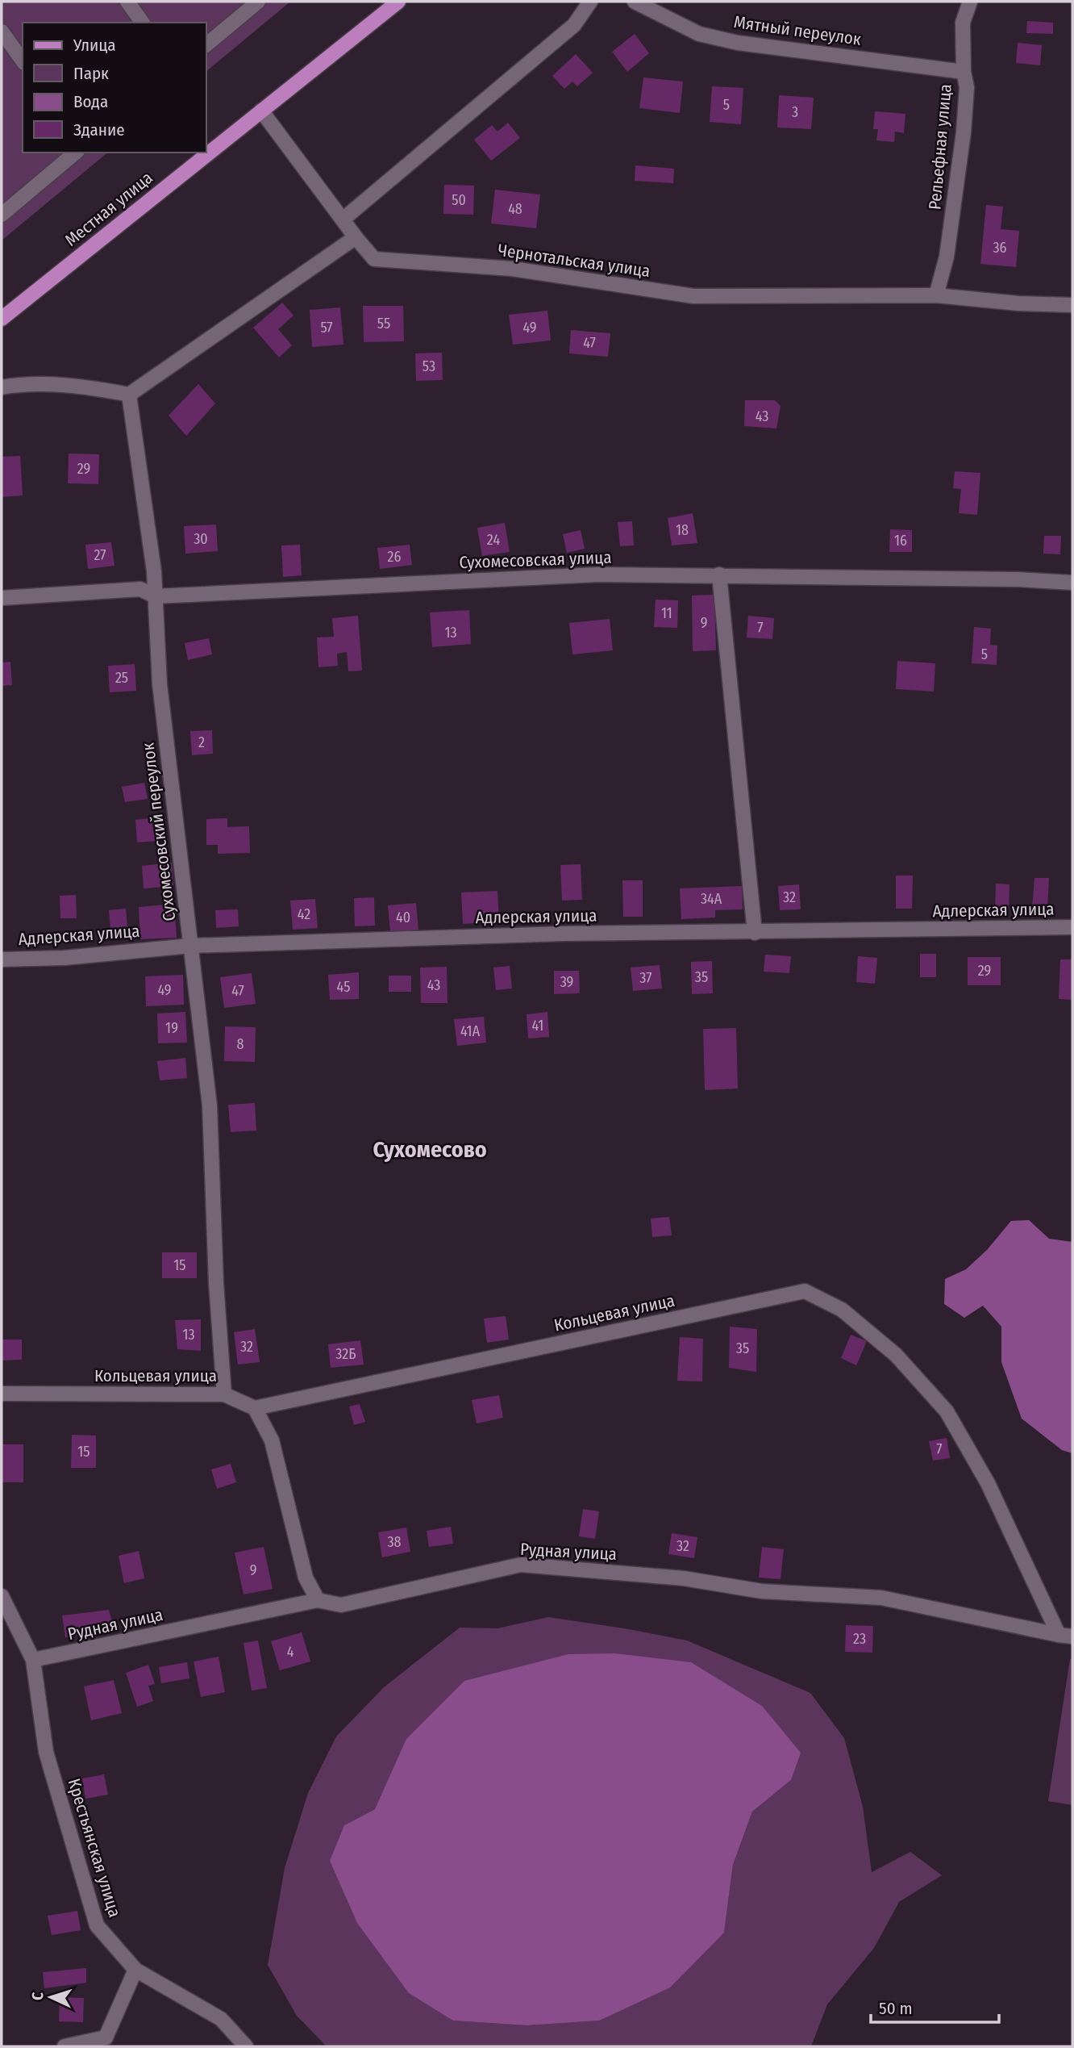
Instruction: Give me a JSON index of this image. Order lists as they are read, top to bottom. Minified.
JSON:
{"streets":{"main road":["Местная улица"],"street":["Мятный переулок","Рельефная улица","Чернотальская улица","Сухомесовская улица","Сухомесовский переулок","Адлерская улица","Кольцевая улица","Рудная улица","Крестьянская улица"]},"crossings":[["Мятный переулок","Рельефная улица"],["Рельефная улица","Чернотальская улица"],["Местная улица","Чернотальская улица"],["Сухомесовская улица","Сухомесовский переулок"],["Сухомесовский переулок","Адлерская улица"],["Сухомесовский переулок","Кольцевая улица"],["Кольцевая улица","Рудная улица"],["Рудная улица","Крестьянская улица"]],"districts":["Сухомесово"],"house_numbers":["5","3","50","48","36","55","57","49","47","53","43","29","18","30","24","16","27","26","11","9","7","13","5","25","2","32","34А","42","40","29","35","37","39","43","45","49","47","41","19","41А","8","15","13","32","35","32Б","7","15","38","32","9","23","4"],"legend":["Улица","Парк","Вода","Здание"],"scale_bar":"50 m","north":"left"}
